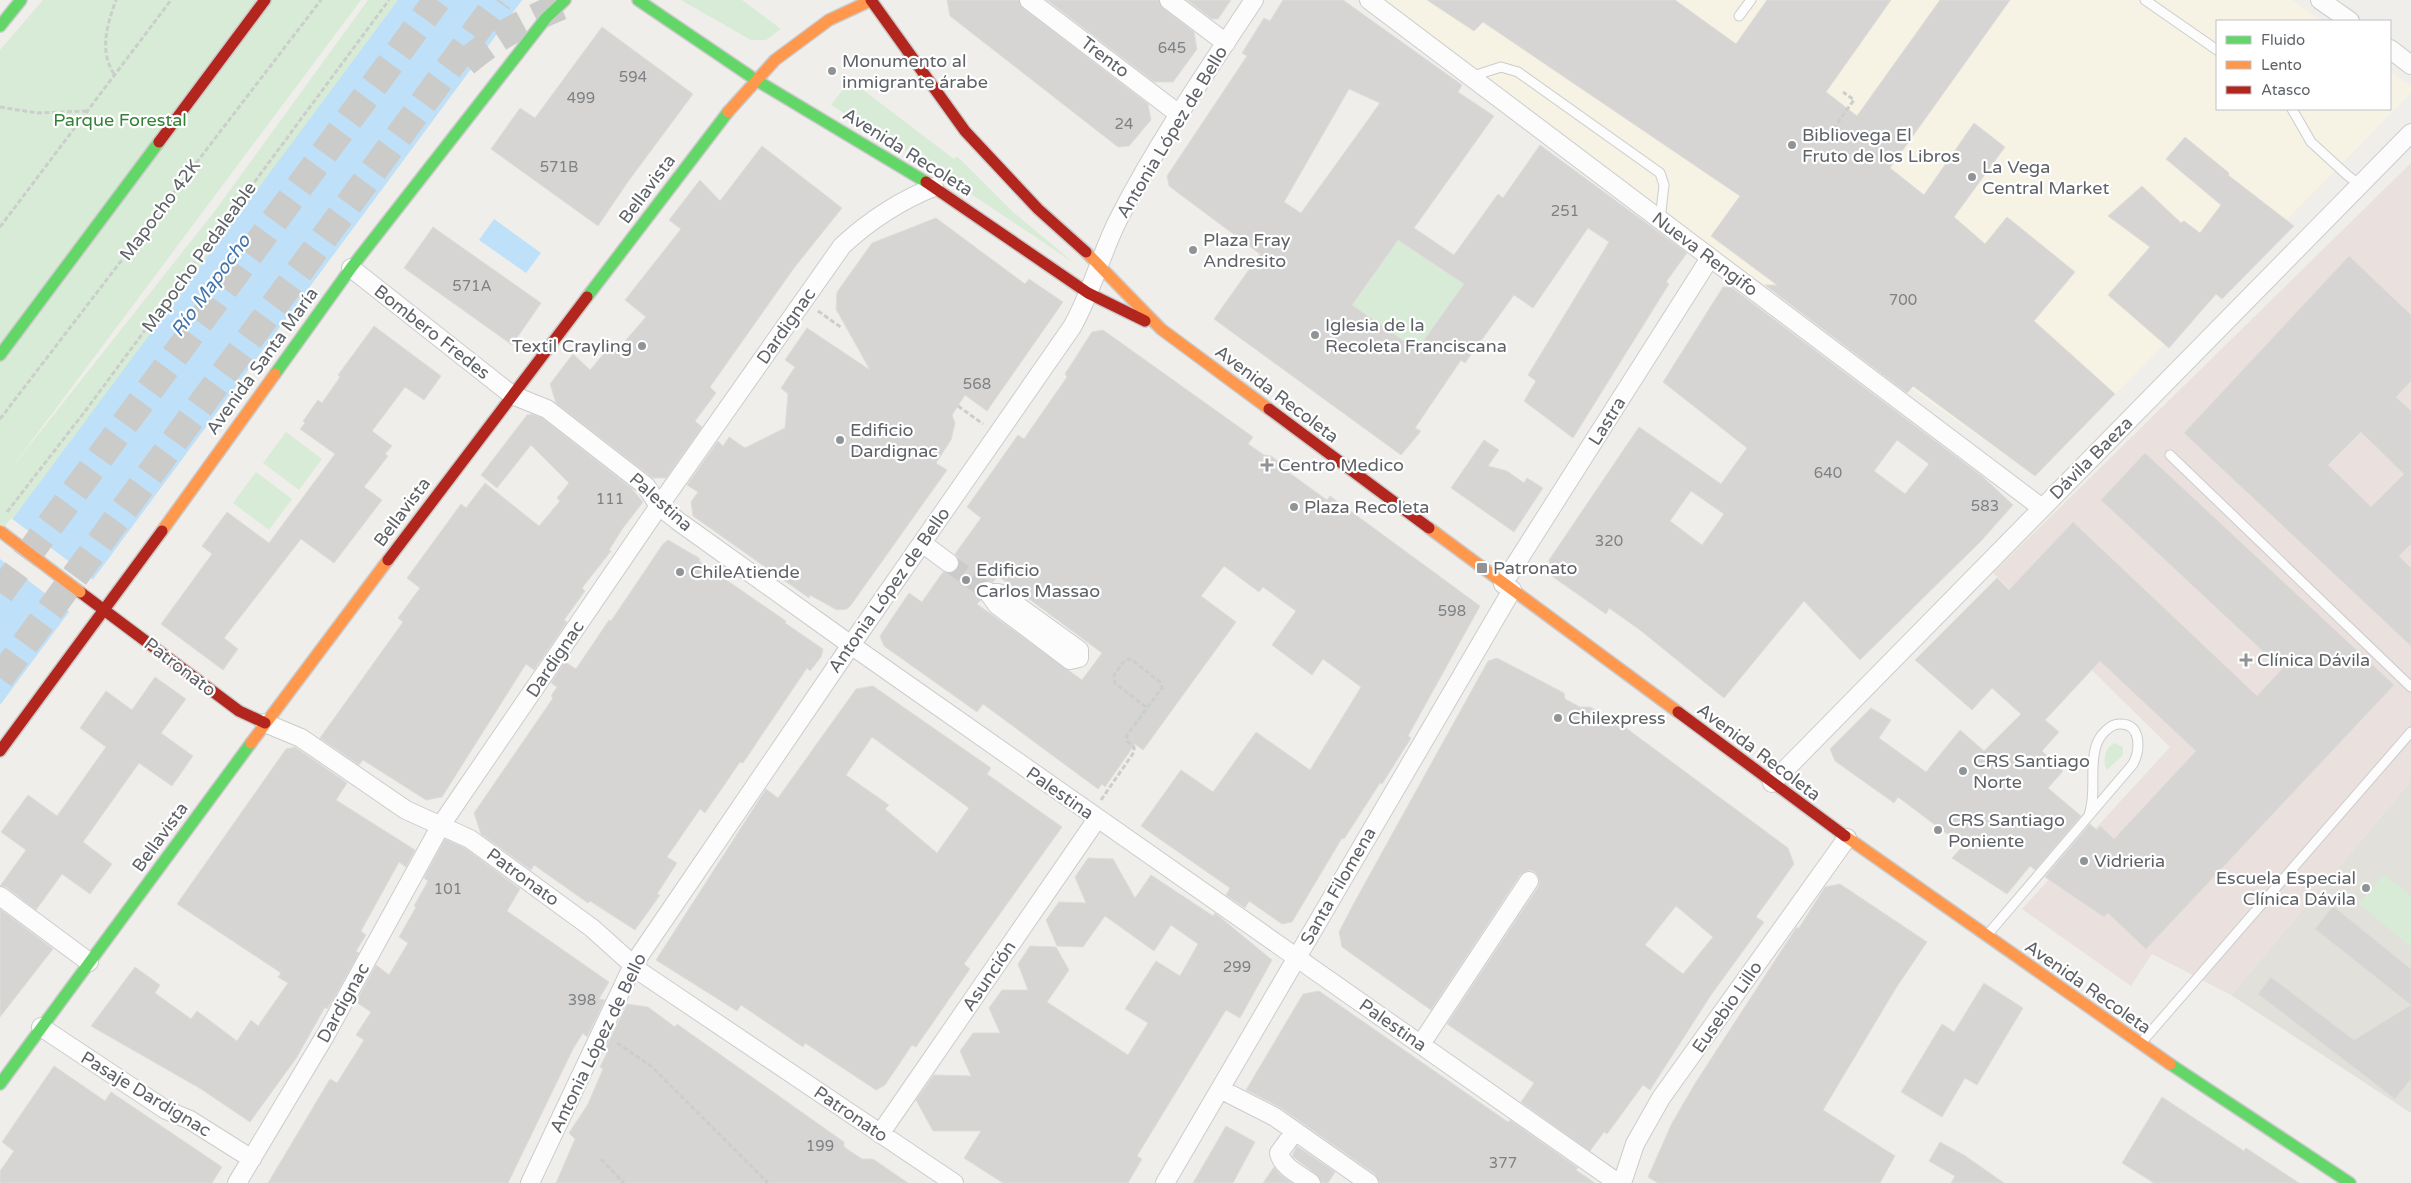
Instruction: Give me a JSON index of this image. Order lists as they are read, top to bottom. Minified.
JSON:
{"streets":{"main road":["Avenida Recoleta","Bellavista","Avenida Santa María","Patronato"],"street":["Trento","Antonia López de Bello","Nueva Rengifo","Dardignac","Bombero Fredes","Lastra","Dávila Baeza","Palestina","Santa Filomena","Asunción","Eusebio Lillo","Pasaje Dardignac"],"path":["Mapocho 42K","Mapocho Pedaleable"]},"crossings":[["Trento","Antonia López de Bello"],["Antonia López de Bello","Avenida Recoleta"],["Antonia López de Bello","Palestina"],["Antonia López de Bello","Patronato"],["Avenida Recoleta","Bellavista"],["Avenida Recoleta","Dardignac"],["Avenida Recoleta","Lastra"],["Avenida Recoleta","Dávila Baeza"],["Avenida Recoleta","Santa Filomena"],["Avenida Recoleta","Eusebio Lillo"],["Bellavista","Bombero Fredes"],["Bellavista","Palestina"],["Bellavista","Patronato"],["Bellavista","Pasaje Dardignac"],["Nueva Rengifo","Lastra"],["Nueva Rengifo","Dávila Baeza"],["Dardignac","Palestina"],["Dardignac","Patronato"],["Dardignac","Pasaje Dardignac"],["Bombero Fredes","Avenida Santa María"],["Bombero Fredes","Palestina"],["Avenida Santa María","Patronato"],["Lastra","Santa Filomena"],["Palestina","Santa Filomena"],["Palestina","Asunción"],["Patronato","Asunción"]],"water":["Río Mapocho"],"parks":["Parque Forestal"],"places":{"other":["Monumento al inmigrante árabe","Bibliovega El Fruto de los Libros","La Vega Central Market","Plaza Fray Andresito","Iglesia de la Recoleta Franciscana","Textil Crayling","Edificio Dardignac","Plaza Recoleta","ChileAtiende","Edificio Carlos Massao","Chilexpress","CRS Santiago Norte","CRS Santiago Poniente","Vidrieria","Escuela Especial Clínica Dávila"],"health":["Centro Medico","Clínica Dávila"],"transit":["Patronato"]},"house_numbers":["645","594","499","24","571B","251","571A","700","568","640","111","583","320","598","101","299","398","199","377"],"legend":["Fluido","Lento","Atasco"]}
